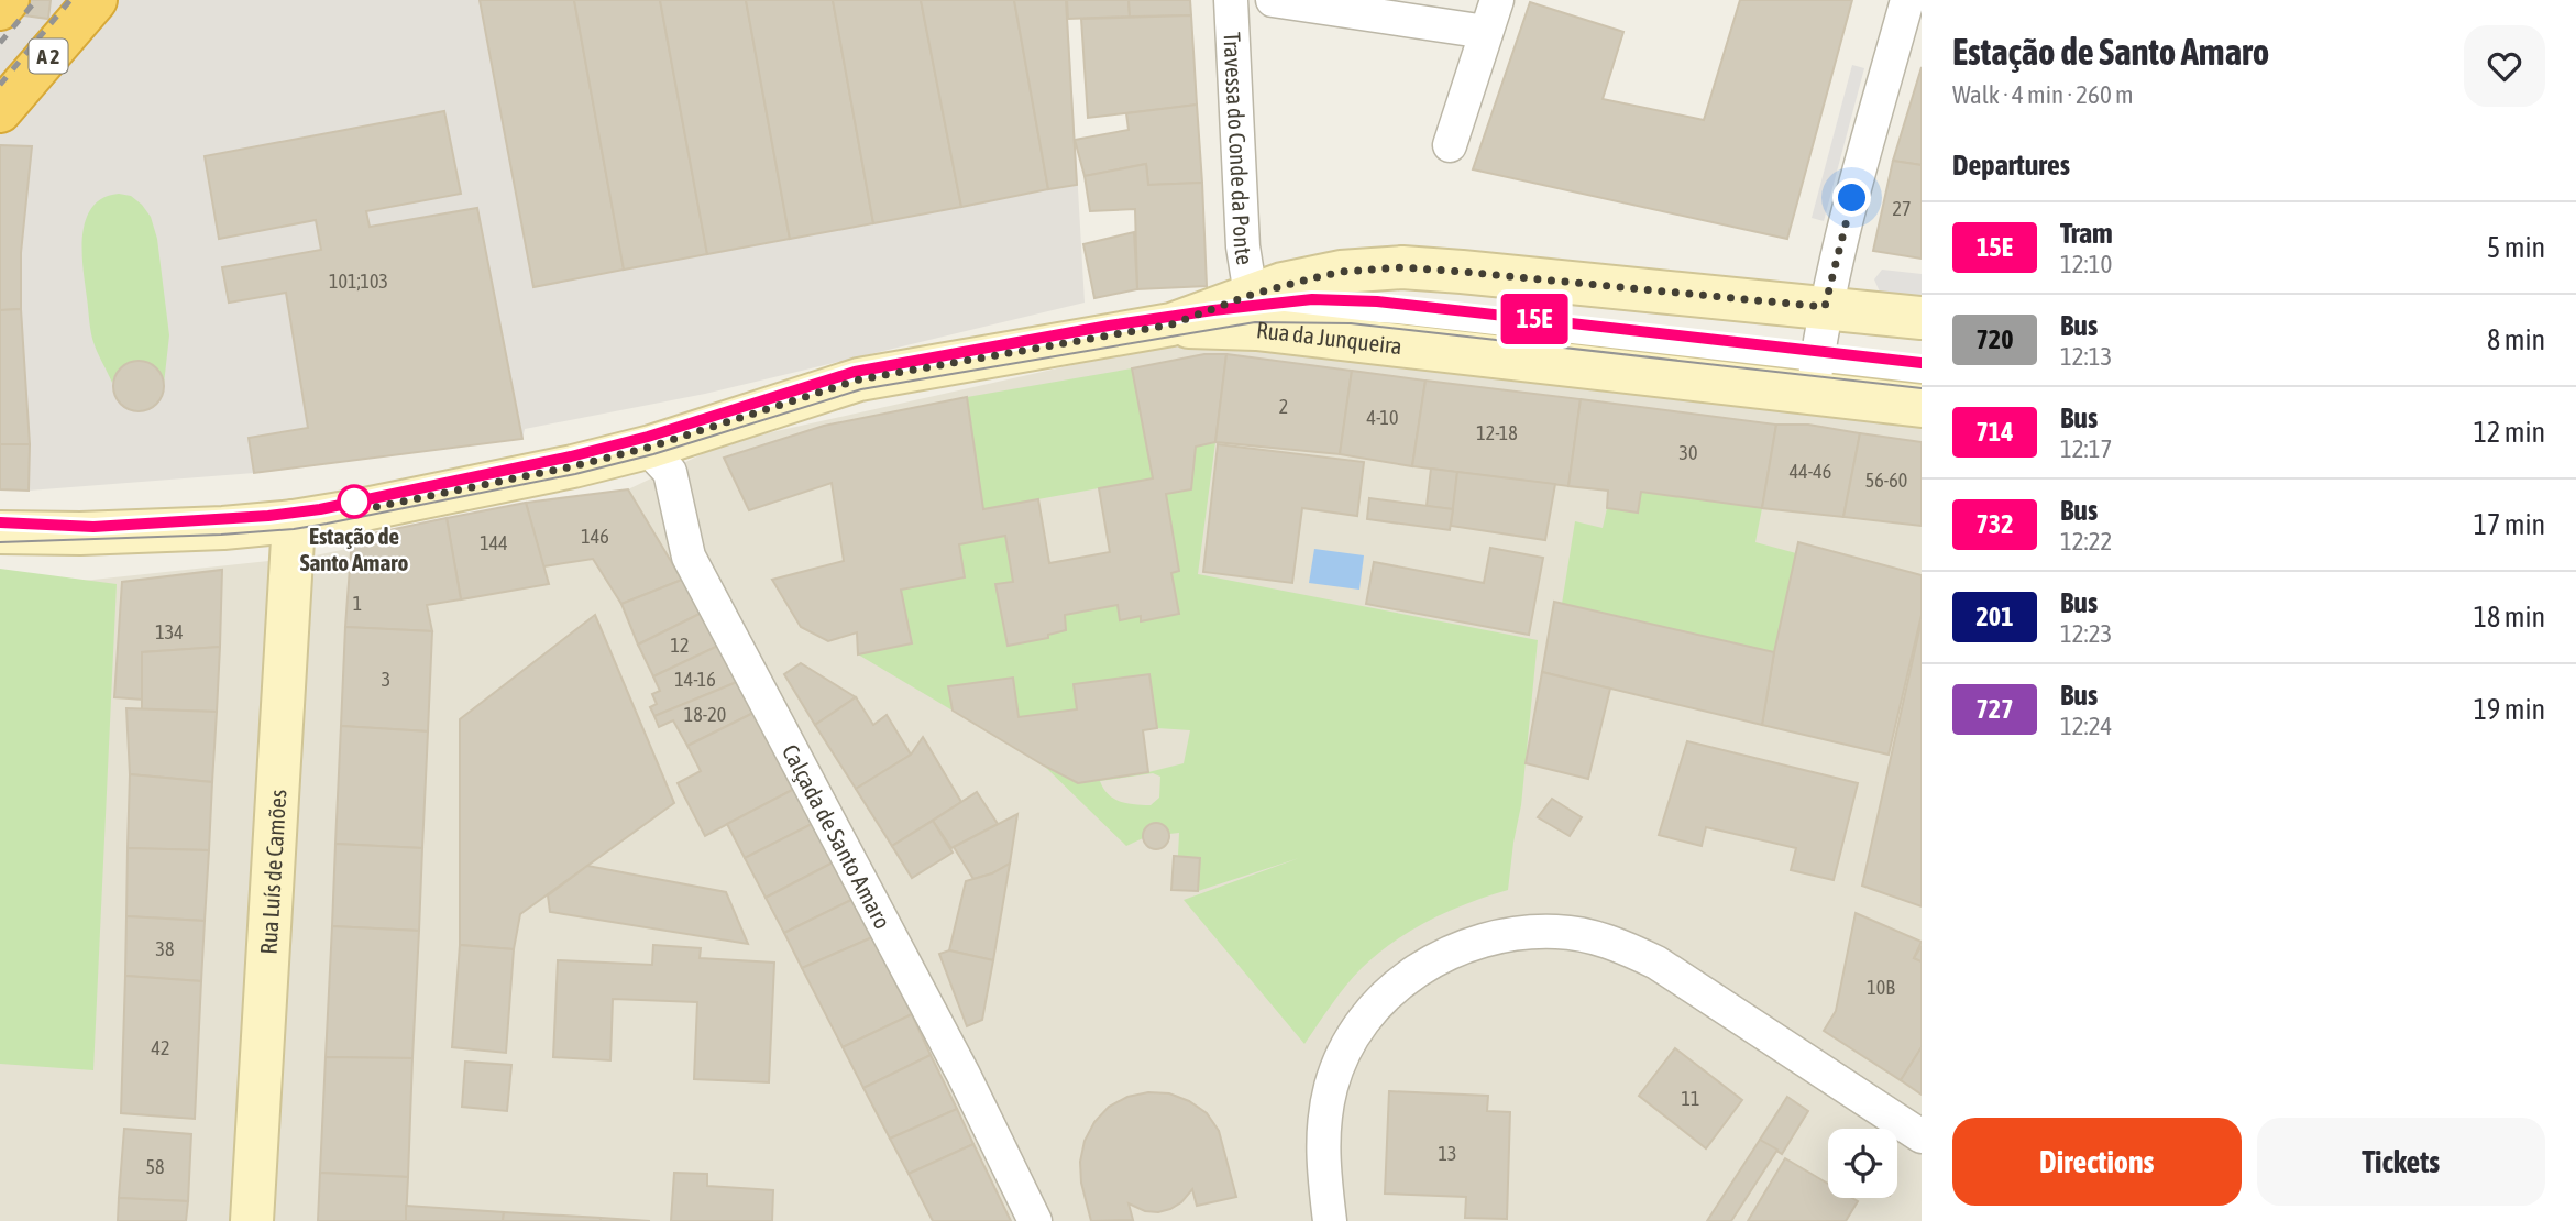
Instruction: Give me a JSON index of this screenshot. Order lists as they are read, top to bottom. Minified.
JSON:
{"streets":{"highway":["A 2"],"main road":["Rua da Junqueira","Rua Luís de Camões"],"street":["Travessa do Conde da Ponte","Calçada de Santo Amaro"]},"crossings":[["Travessa do Conde da Ponte","Rua da Junqueira"],["Rua da Junqueira","Calçada de Santo Amaro"],["Rua da Junqueira","Rua Luís de Camões"]],"places":["Estação de Santo Amaro"],"lines":["tram line 15E"],"house_numbers":["27","101;103","2","4-10","12-18","30","44-46","56-60","146","144","1","134","12","3","14-16","18-20","38","10B","42","11","13","58"],"page":{"on_map":"15E","heading":[["Estação de Santo Amaro","Walk · 4 min · 260 m"],"Departures"],"list":[{"mark":"15E","name":"Tram","note":"12:10","value":"5 min"},{"mark":"720","name":"Bus","note":"12:13","value":"8 min"},{"mark":"714","name":"Bus","note":"12:17","value":"12 min"},{"mark":"732","name":"Bus","note":"12:22","value":"17 min"},{"mark":"201","name":"Bus","note":"12:23","value":"18 min"},{"mark":"727","name":"Bus","note":"12:24","value":"19 min"}],"buttons":["Directions","Tickets"]}}
